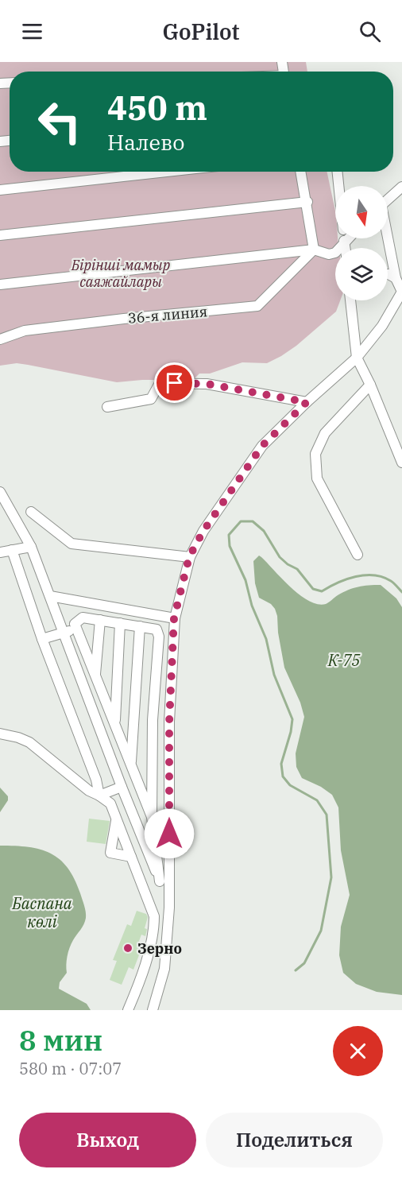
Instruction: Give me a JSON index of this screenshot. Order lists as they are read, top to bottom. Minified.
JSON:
{"streets":{"street":["36-я линия"]},"water":["К-75","Баспана көлі"],"parks":["Бірінші мамыр саяжайлары"],"places":["Зерно"],"north":"bottom","page":{"header":"GoPilot","turn":["450 m","Налево"],"heading":["8 мин","580 m · 07:07"],"buttons":["Выход","Поделиться"]}}
